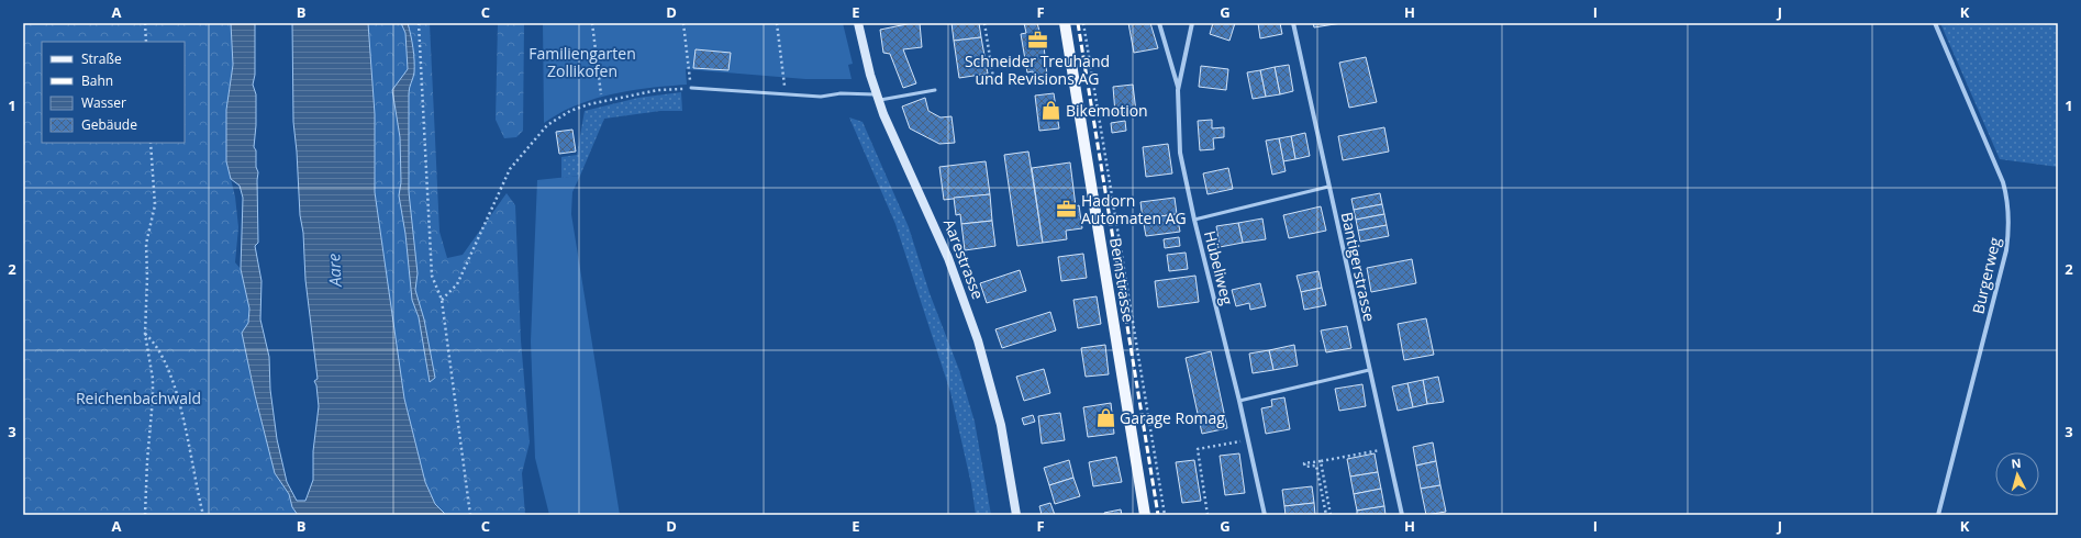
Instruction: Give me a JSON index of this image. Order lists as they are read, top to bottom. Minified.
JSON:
{"streets":{"main road":["Bernstrasse"],"street":["Aarestrasse","Bantigerstrasse","Hübeliweg","Burgerweg"]},"water":["Aare"],"parks":["Familiengarten Zollikofen","Reichenbachwald"],"places":{"office":["Schneider Treuhand und Revisions AG","Hadorn Automaten AG"],"shop":["Bikemotion","Garage Romag"]},"legend":["Straße","Bahn","Wasser","Gebäude"],"north":"top","grid":{"columns":["A","B","C","D","E","F","G","H","I","J","K"],"rows":["1","2","3"]}}
